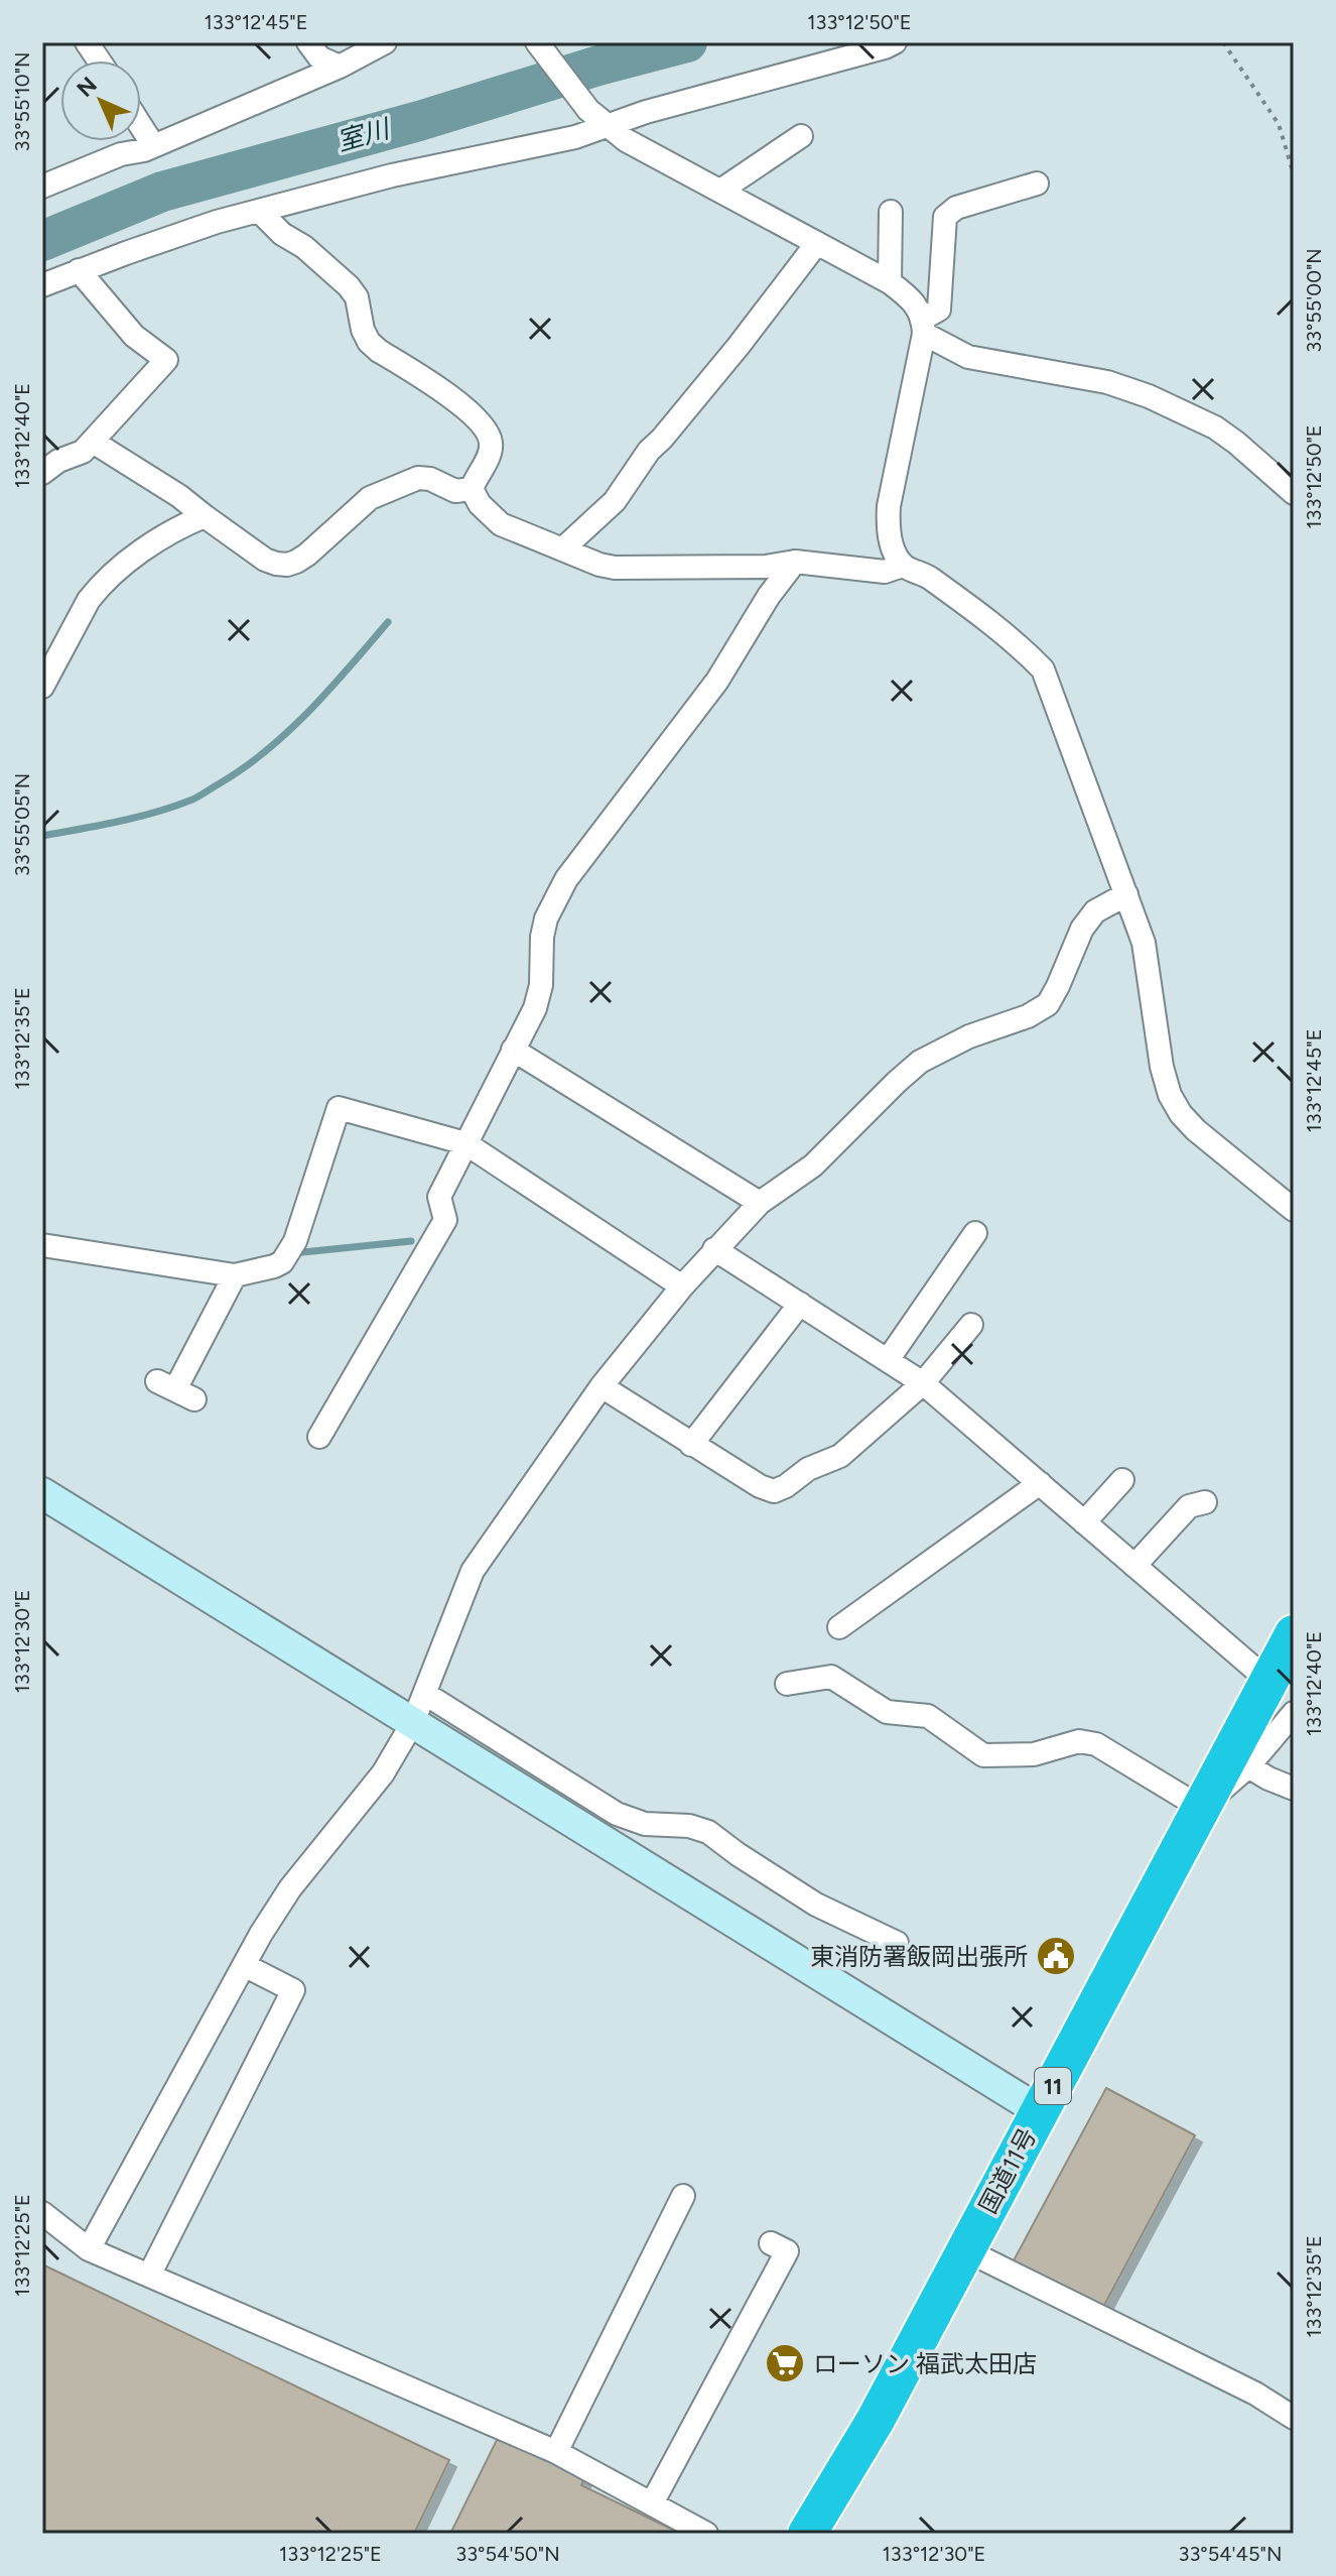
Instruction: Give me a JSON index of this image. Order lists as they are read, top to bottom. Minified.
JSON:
{"streets":{"highway":["11","国道11号"]},"water":["室川"],"places":{"public building":["東消防署飯岡出張所"],"supermarket":["ローソン 福武太田店"]},"north":"top left","coordinates":["133°12'45\"E","133°12'50\"E","33°55'10\"N","33°55'00\"N","133°12'40\"E","33°55'05\"N","133°12'35\"E","133°12'30\"E","133°12'25\"E","33°54'50\"N","33°54'45\"N"]}
